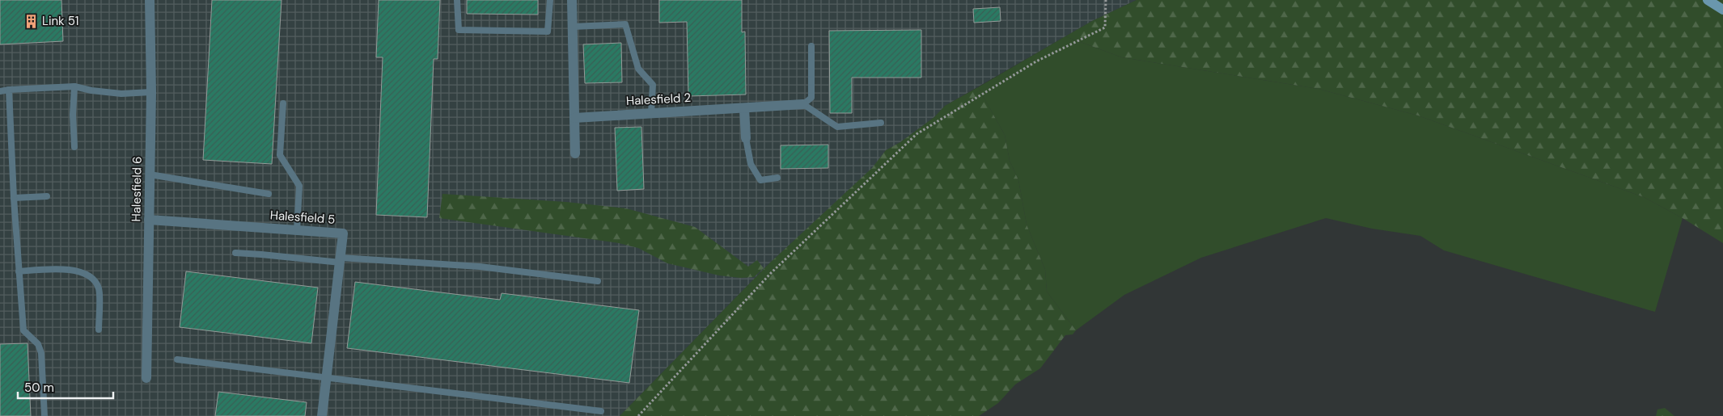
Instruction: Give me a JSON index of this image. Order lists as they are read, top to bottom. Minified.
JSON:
{"streets":{"street":["Halesfield 2","Halesfield 6","Halesfield 5"]},"crossings":[["Halesfield 6","Halesfield 5"]],"places":{"building":["Link 51"]},"scale_bar":"50 m"}
